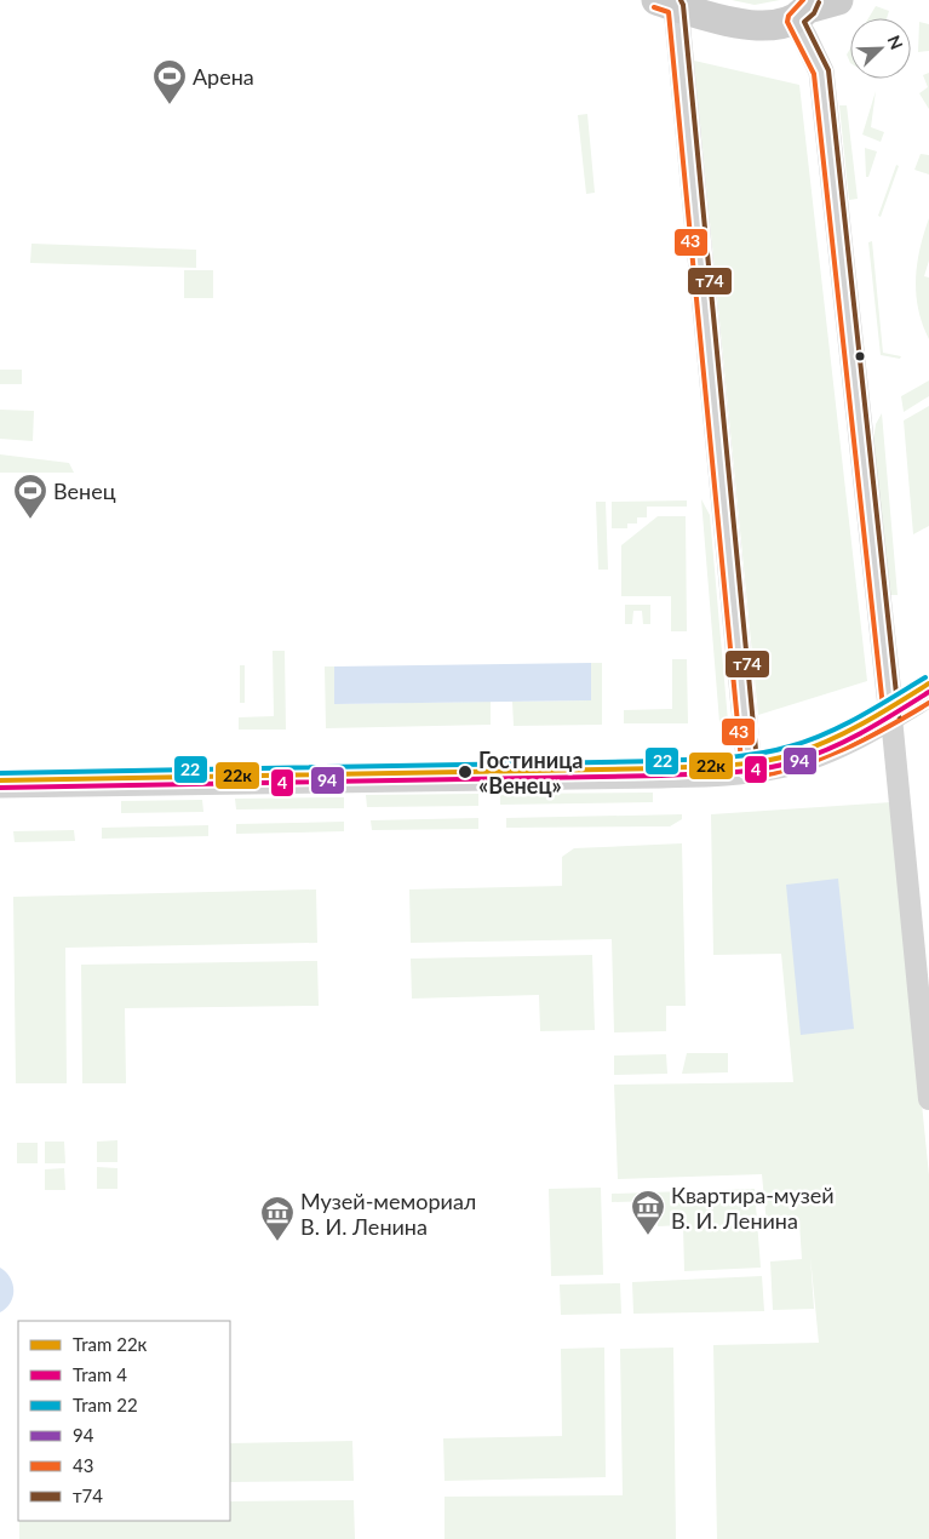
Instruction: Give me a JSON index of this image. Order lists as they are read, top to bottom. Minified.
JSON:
{"places":{"sports":["Арена","Венец"],"other":["Гостиница «Венец»"],"museum":["Квартира-музей В. И. Ленина","Музей-мемориал В. И. Ленина"]},"lines":["transit line 43","transit line т74","tram line 22","tram line 22к","tram line 4","transit line 94"],"legend":["Tram 22к","Tram 4","Tram 22","94","43","т74"],"north":"top right"}
